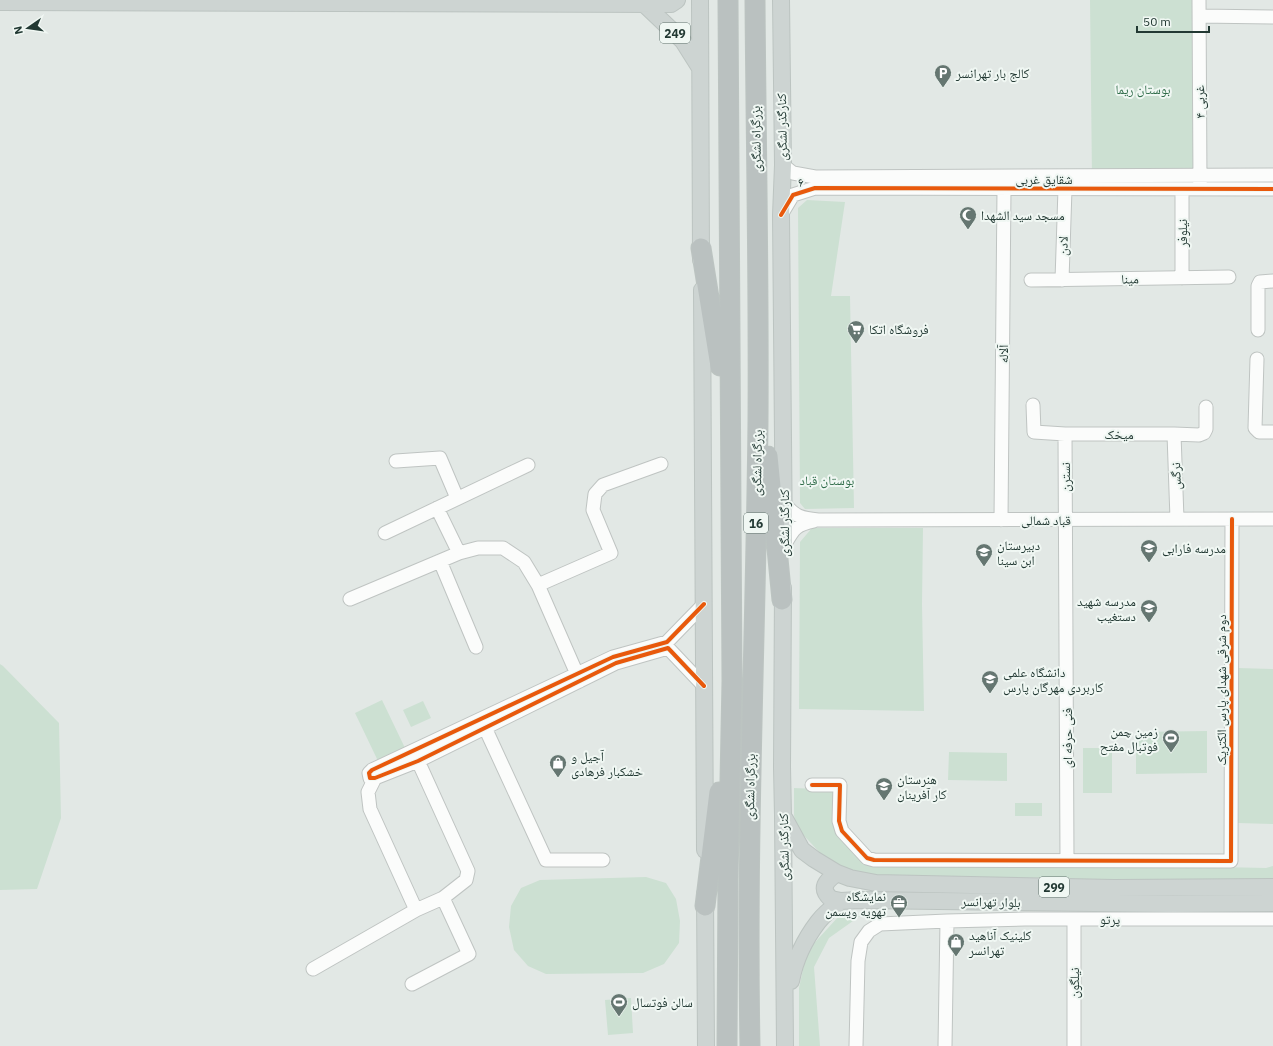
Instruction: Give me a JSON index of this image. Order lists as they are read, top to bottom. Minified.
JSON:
{"streets":{"highway":["بزرگراه لشگری","16"],"main road":["249","کنارگذر لشگری","299","بلوار تهرانسر"],"street":["۴ غربی","شقایق غربی","۶","نیلوفر","لادن","مینا","آلاله","میخک","نرگس","نسترن","قباد شمالی","دوم شرقی شهدای پارس الکتریک","فنی حرفه ای","پرتو","نیلگون"]},"crossings":[["۴ غربی","شقایق غربی"],["کنارگذر لشگری","۶"],["کنارگذر لشگری","بلوار تهرانسر"],["شقایق غربی","۶"],["شقایق غربی","نیلوفر"],["شقایق غربی","لادن"],["شقایق غربی","آلاله"],["نیلوفر","مینا"],["لادن","مینا"],["آلاله","قباد شمالی"],["میخک","نرگس"],["میخک","نسترن"],["نرگس","قباد شمالی"],["نسترن","قباد شمالی"],["نسترن","فنی حرفه ای"],["قباد شمالی","دوم شرقی شهدای پارس الکتریک"],["قباد شمالی","فنی حرفه ای"],["دوم شرقی شهدای پارس الکتریک","فنی حرفه ای"],["پرتو","نیلگون"]],"parks":["بوستان ریما","بوستان قباد"],"places":{"parking":["کالج بار تهرانسر"],"mosque":["مسجد سید الشهدا"],"supermarket":["فروشگاه اتکا"],"school or university":["مدرسه فارابی","دبیرستان ابن سینا","مدرسه شهید دستغیب","دانشگاه علمی کاربردی مهرگان پارس","هنرستان کار آفرینان"],"sports":["زمین چمن فوتبال مفتح","سالن فوتسال"],"shop":["آجیل و خشکبار فرهادی","کلینیک آناهید تهرانسر"],"office":["نمایشگاه تهویه ویسمن"]},"scale_bar":"50 m","north":"left"}
